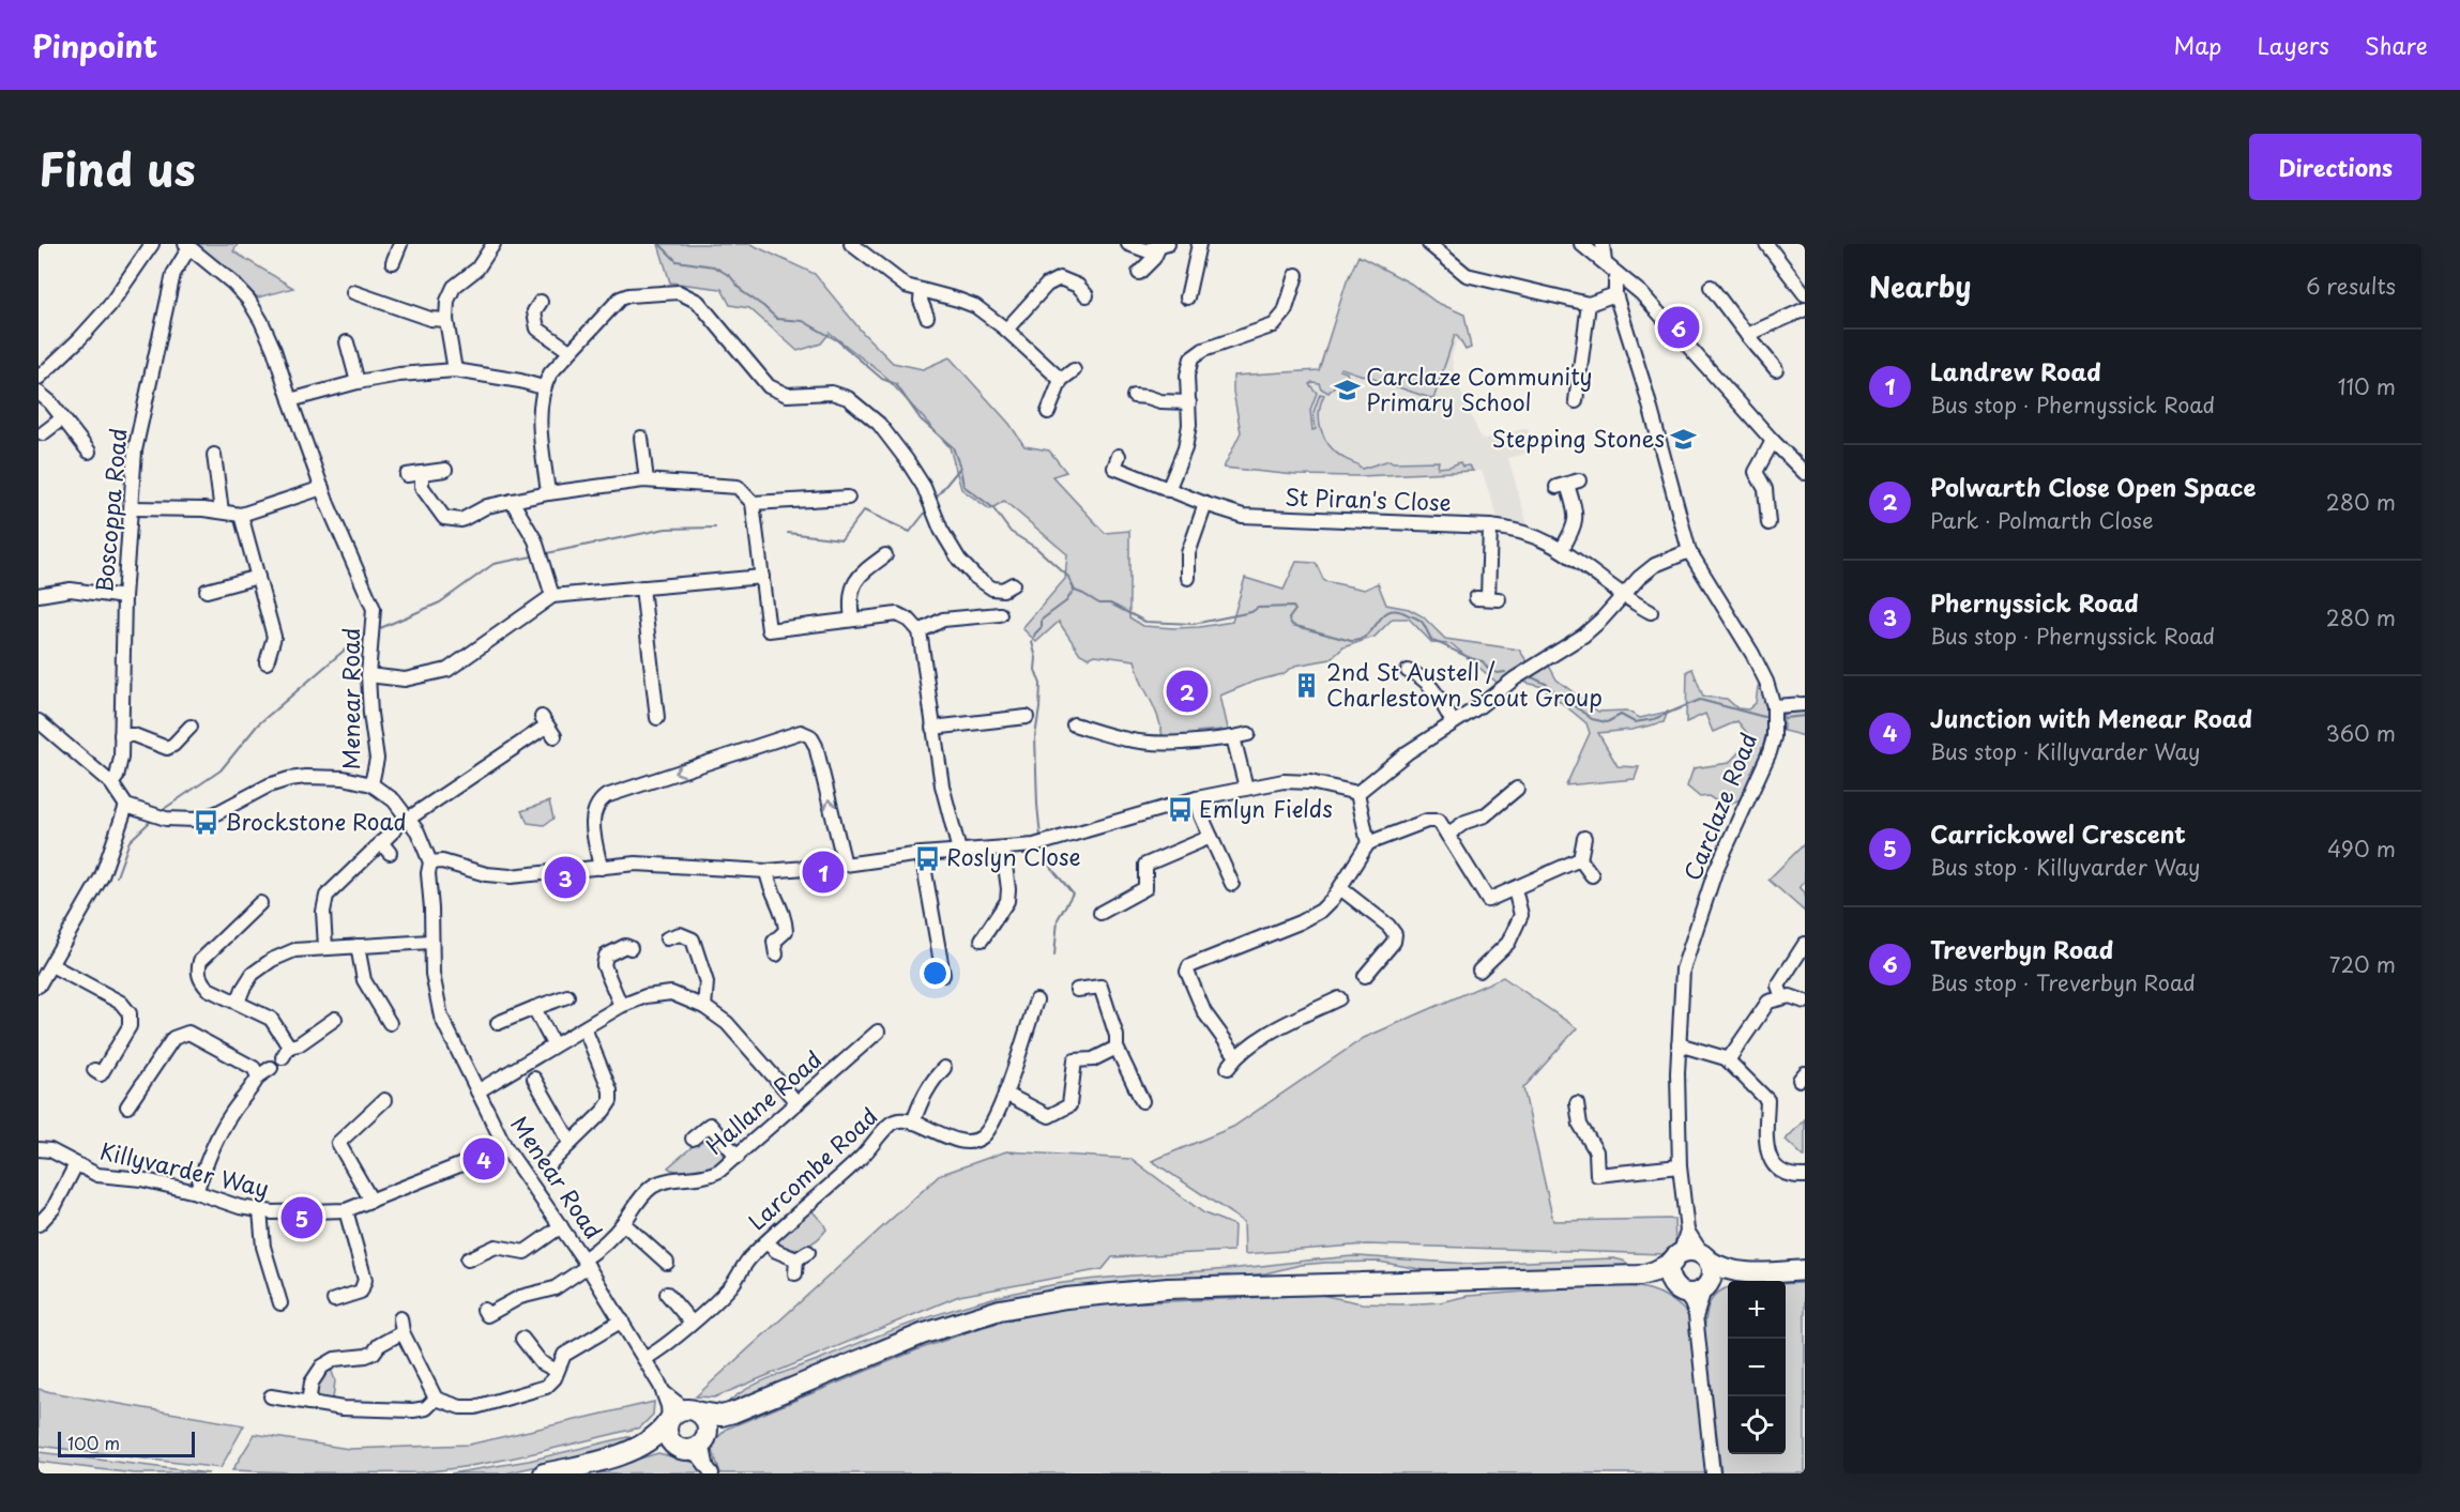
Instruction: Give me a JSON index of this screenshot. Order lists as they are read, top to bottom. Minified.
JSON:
{"streets":{"street":["St Piran's Close","Boscoppa Road","Menear Road","Carclaze Road","Hallane Road","Larcombe Road","Killyvarder Way"]},"crossings":[["Boscoppa Road","Menear Road"],["Menear Road","Hallane Road"],["Menear Road","Larcombe Road"],["Menear Road","Killyvarder Way"]],"places":{"school or university":["Carclaze Community Primary School","Stepping Stones"],"building":["2nd St Austell / Charlestown Scout Group"],"bus stop":["Emlyn Fields","Brockstone Road","Roslyn Close"]},"scale_bar":"100 m","page":{"header":"Pinpoint","nav":["Map","Layers","Share"],"title":"Find us","buttons":"Directions","heading":["Nearby","6 results"],"pins":["6","2","1","3","4","5"],"list":[{"mark":"1","name":"Landrew Road","note":"Bus stop · Phernyssick Road","value":"110 m"},{"mark":"2","name":"Polwarth Close Open Space","note":"Park · Polmarth Close","value":"280 m"},{"mark":"3","name":"Phernyssick Road","note":"Bus stop · Phernyssick Road","value":"280 m"},{"mark":"4","name":"Junction with Menear Road","note":"Bus stop · Killyvarder Way","value":"360 m"},{"mark":"5","name":"Carrickowel Crescent","note":"Bus stop · Killyvarder Way","value":"490 m"},{"mark":"6","name":"Treverbyn Road","note":"Bus stop · Treverbyn Road","value":"720 m"}],"map_buttons":["+","−"],"scale":"100 m"}}
